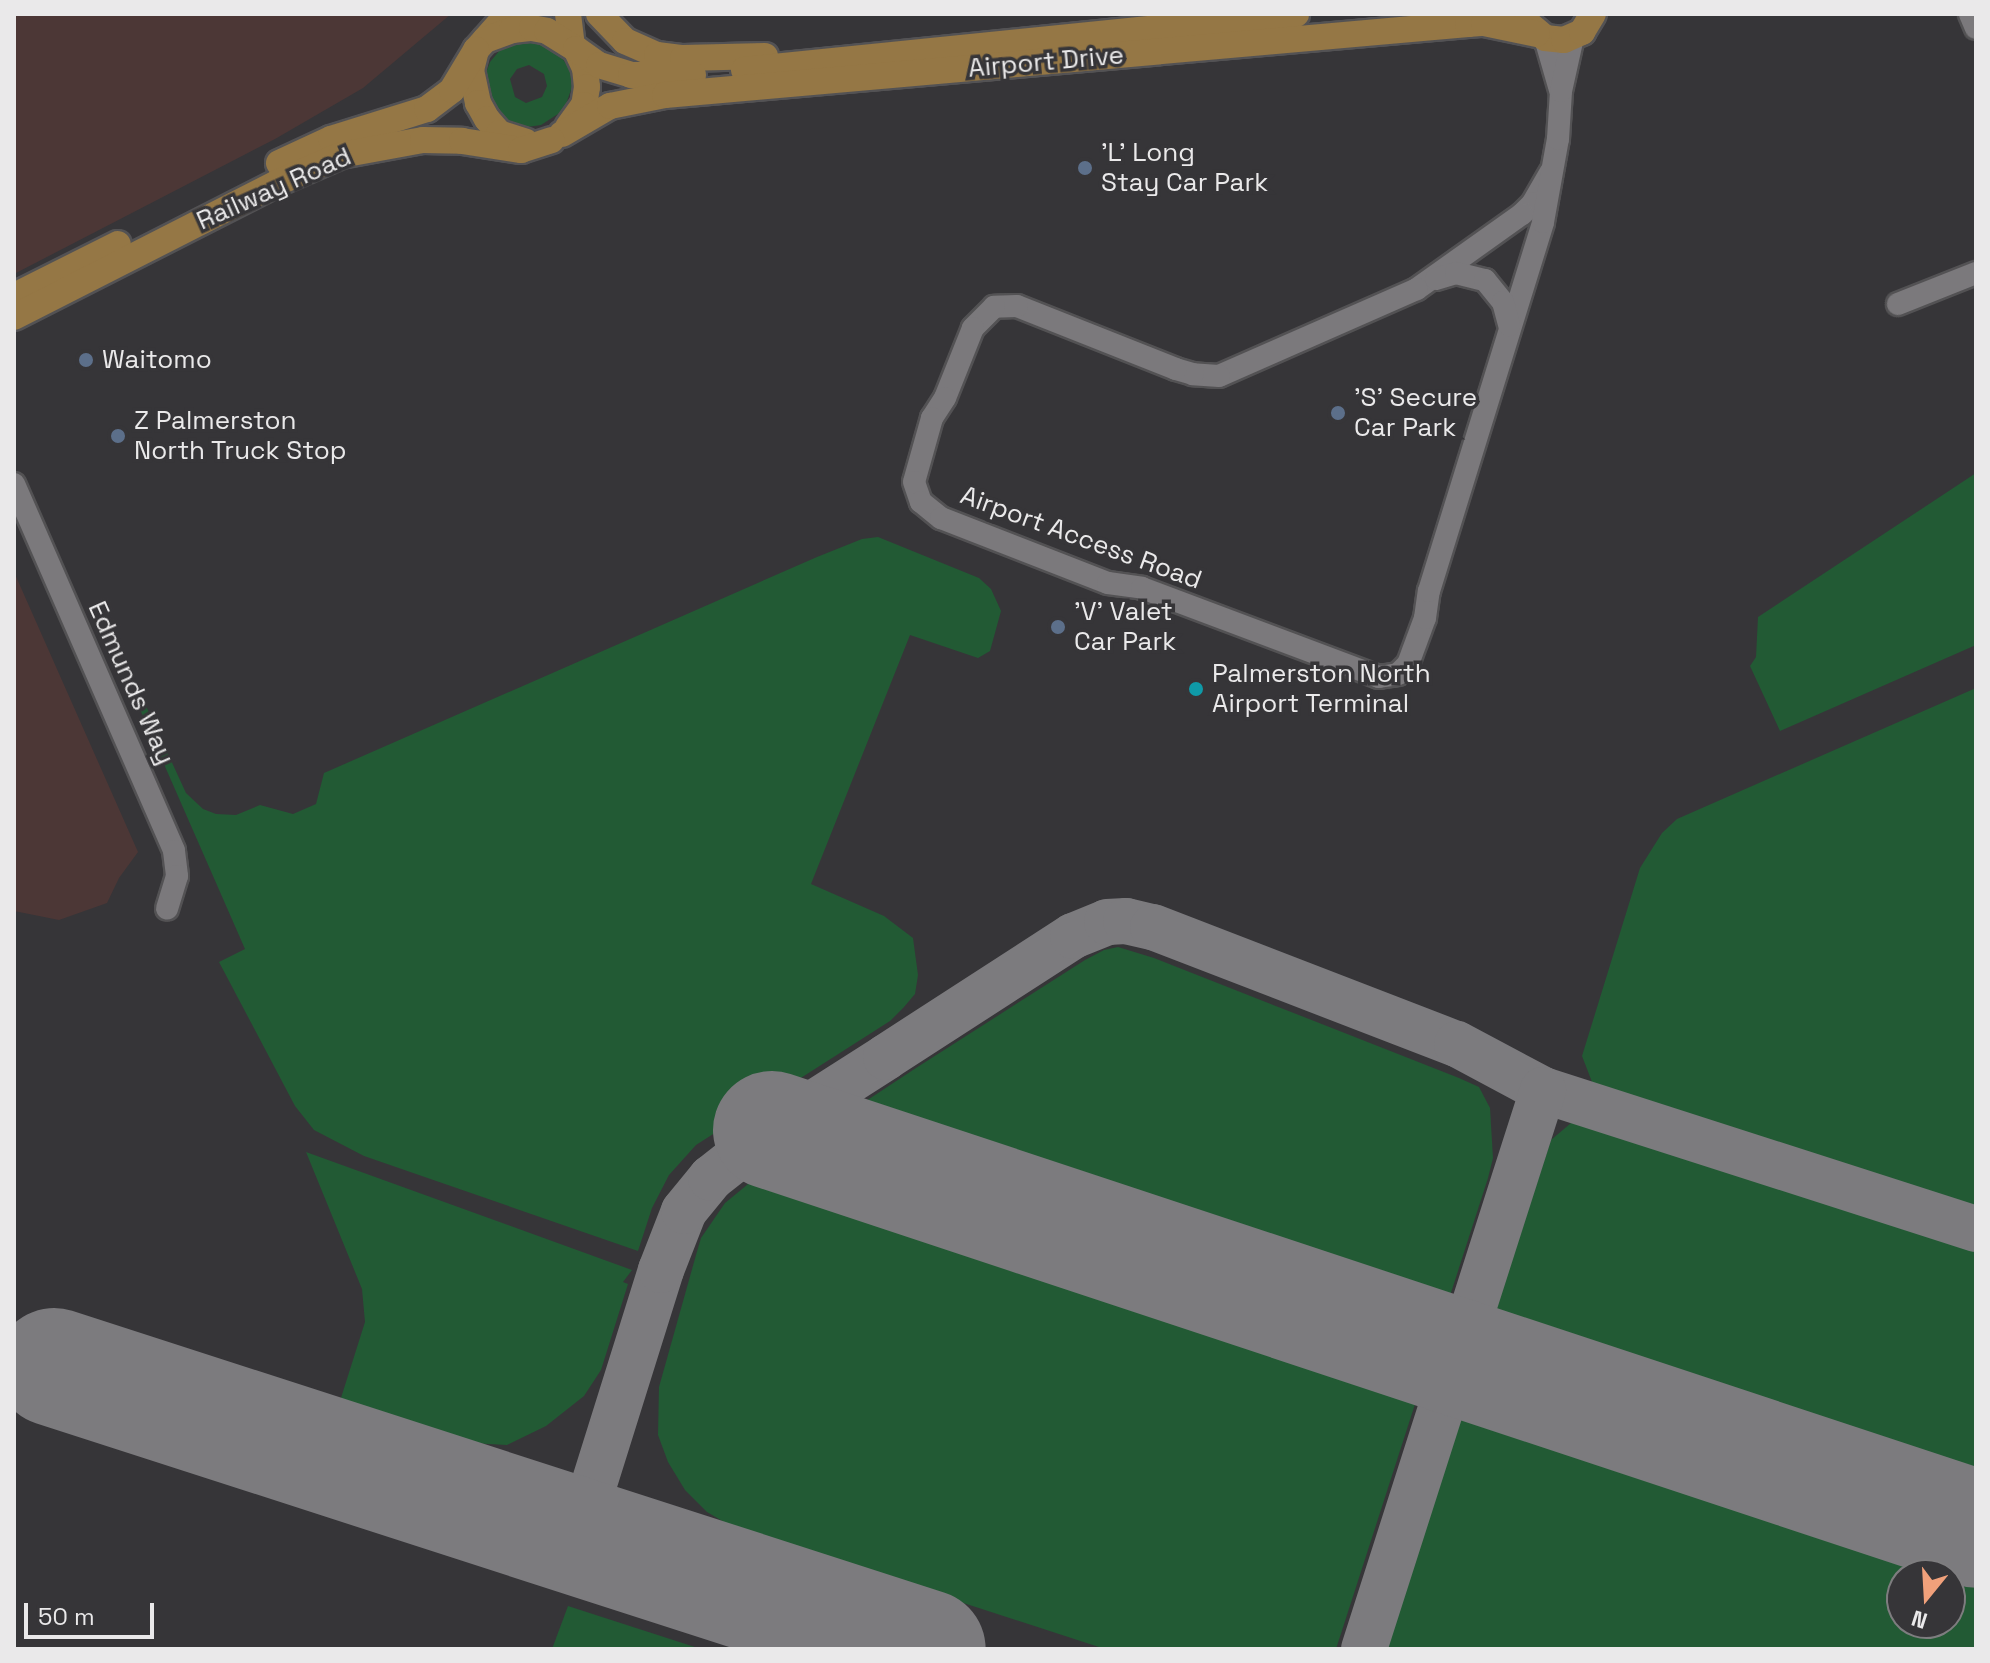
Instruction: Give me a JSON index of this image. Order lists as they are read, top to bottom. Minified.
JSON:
{"streets":{"main road":["Airport Drive","Railway Road"],"street":["Airport Access Road","Edmunds Way"]},"crossings":[["Airport Drive","Railway Road"],["Airport Drive","Airport Access Road"]],"places":["'L' Long Stay Car Park","Waitomo","'S' Secure Car Park","Z Palmerston North Truck Stop","'V' Valet Car Park","Palmerston North Airport Terminal"],"scale_bar":"50 m","north":"bottom"}
